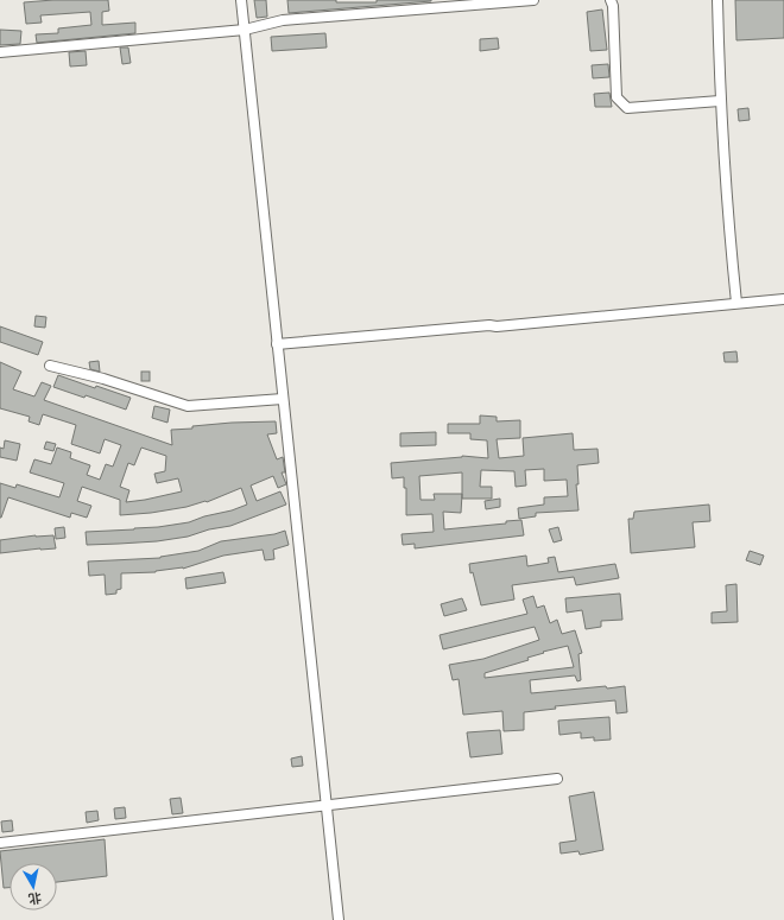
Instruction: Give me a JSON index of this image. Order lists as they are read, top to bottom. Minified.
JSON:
{"north":"bottom"}
